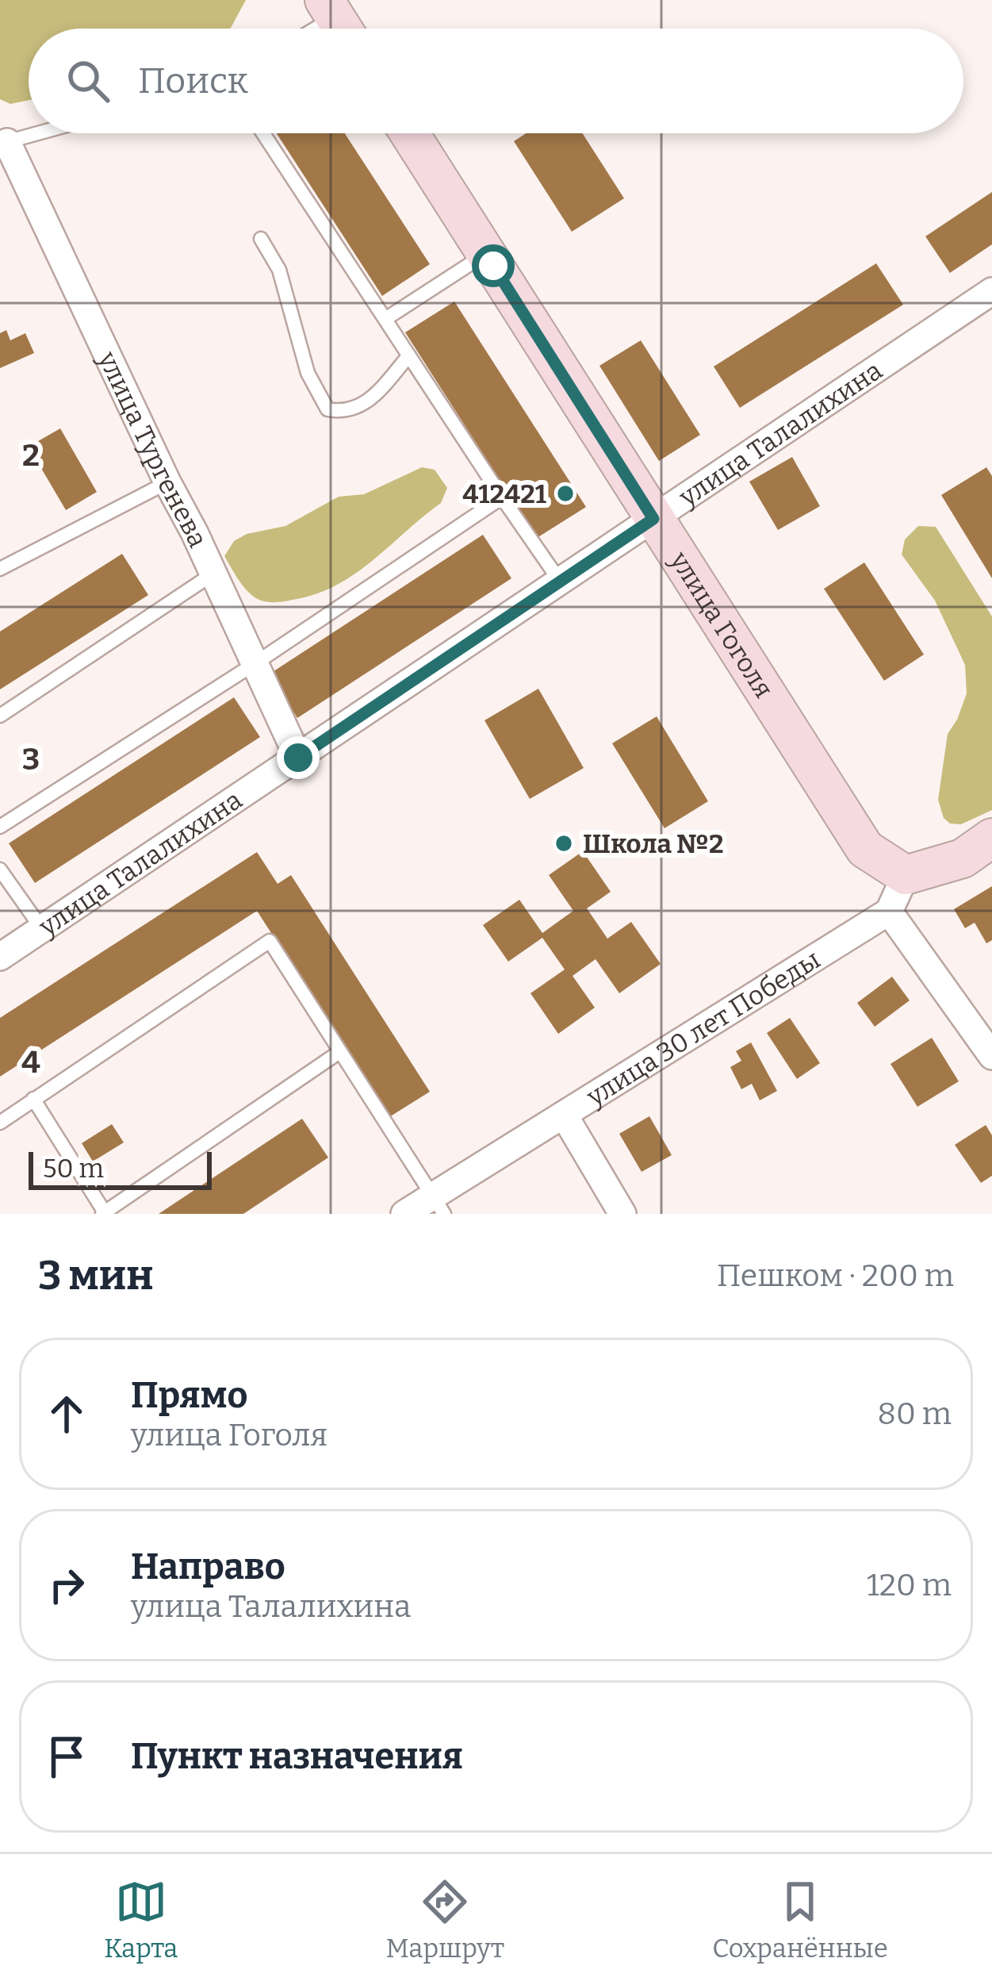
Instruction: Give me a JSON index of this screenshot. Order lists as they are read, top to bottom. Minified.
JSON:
{"streets":{"street":["улица Талалихина","улица Тургенева","улица Гоголя","улица 30 лет Победы"]},"crossings":[["улица Талалихина","улица Тургенева"],["улица Талалихина","улица Гоголя"]],"places":["412421","Школа №2"],"scale_bar":"50 m","page":{"search":"Поиск","scale":"50 m","heading":["3 мин","Пешком · 200 m"],"list":[["Прямо","улица Гоголя","80 m"],["Направо","улица Талалихина","120 m"],"Пункт назначения"],"nav":["Карта","Маршрут","Сохранённые"]},"grid":{"rows":["2","3","4"]}}
